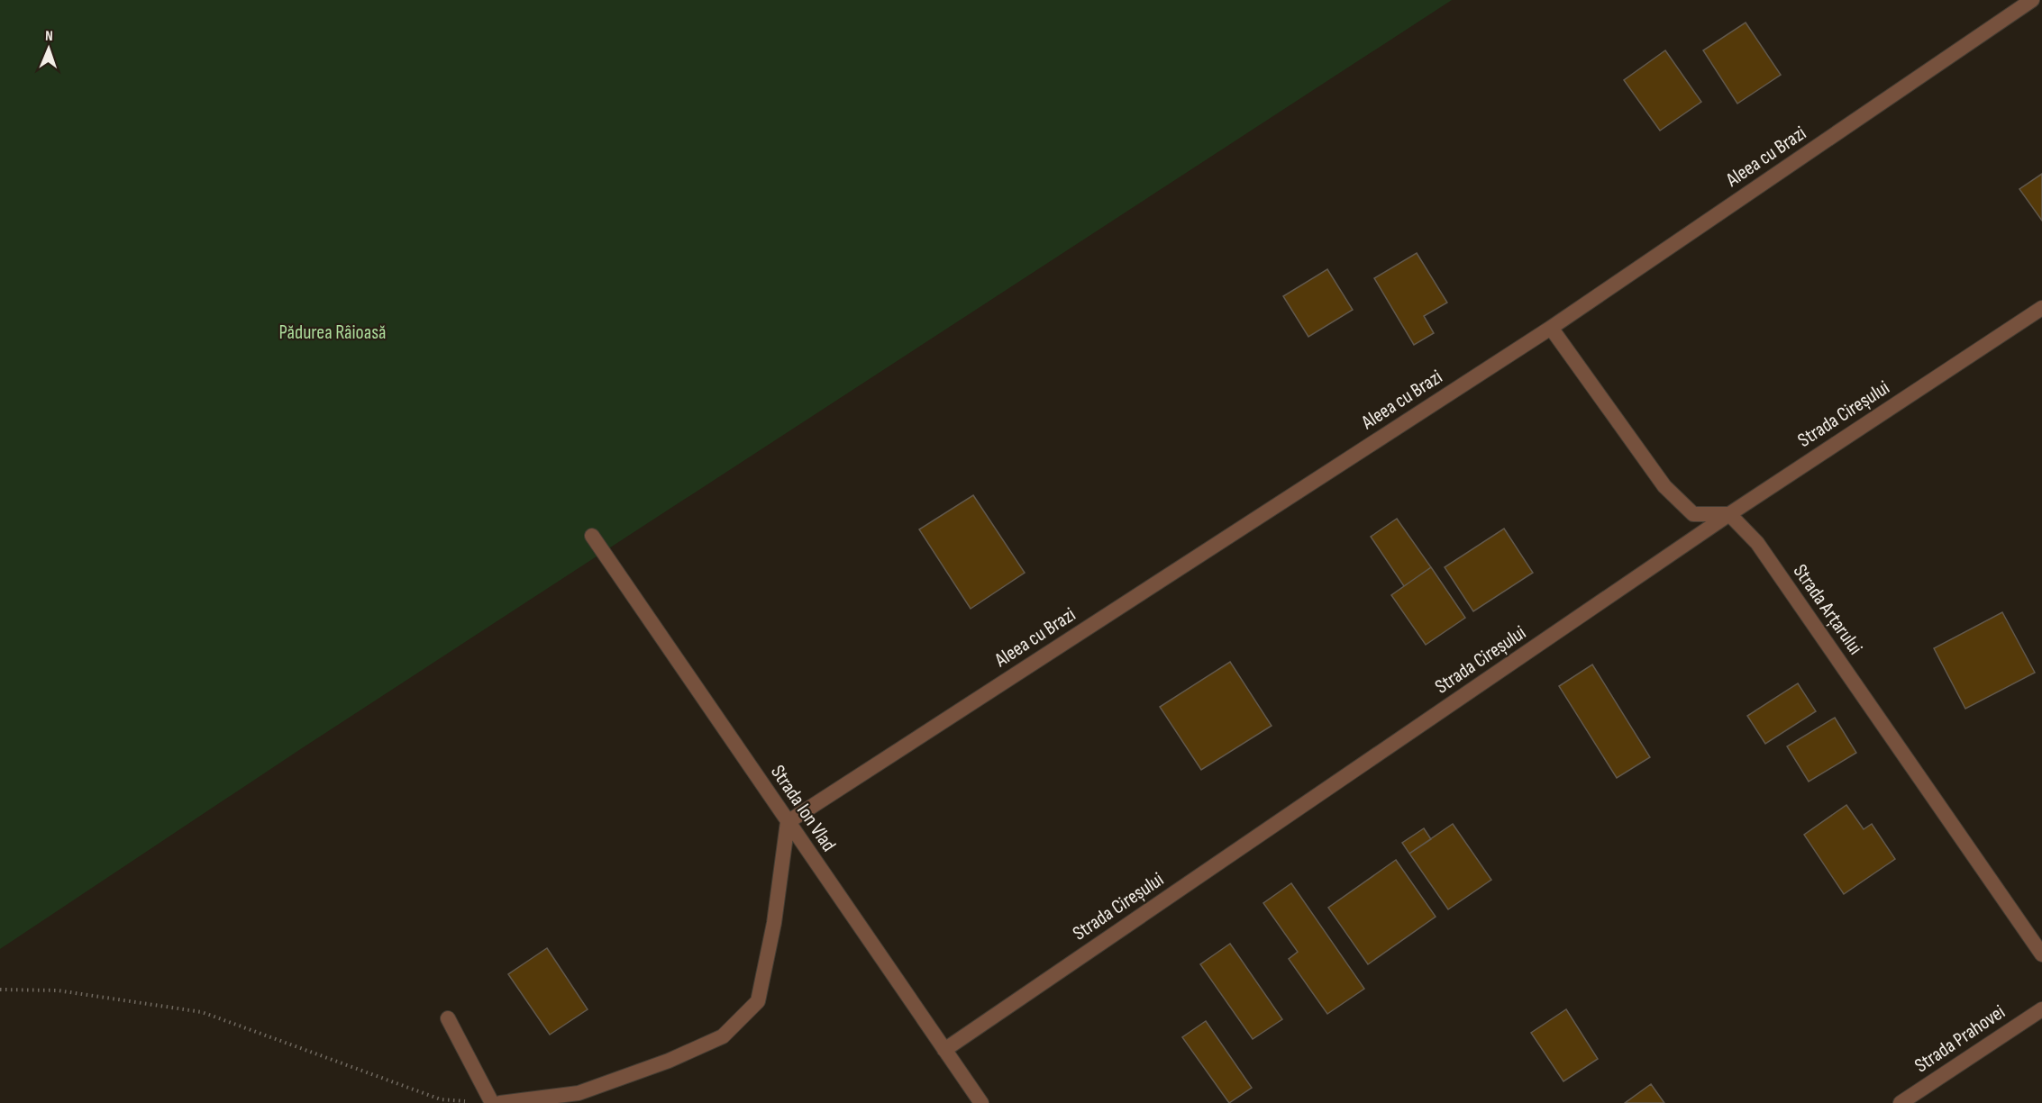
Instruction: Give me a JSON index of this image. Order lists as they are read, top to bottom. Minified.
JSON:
{"streets":{"street":["Aleea cu Brazi","Strada Cireșului","Strada Arțarului","Strada Ion Vlad","Strada Prahovei"]},"crossings":[["Aleea cu Brazi","Strada Ion Vlad"],["Strada Cireșului","Strada Arțarului"],["Strada Cireșului","Strada Ion Vlad"]],"parks":["Pădurea Râioasă"],"north":"top"}
